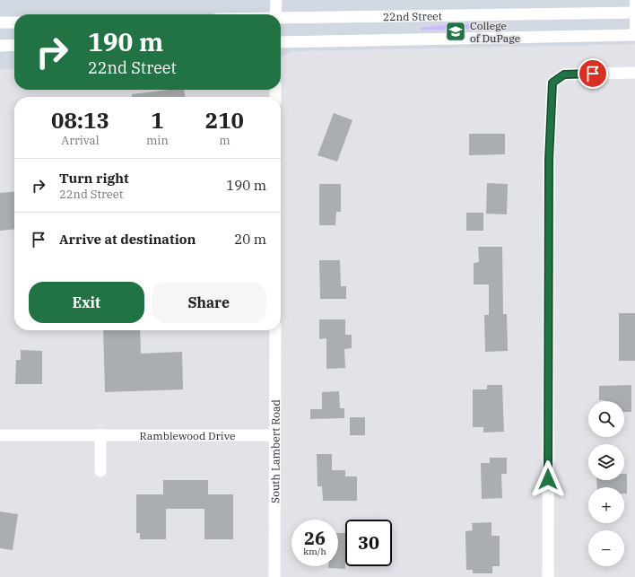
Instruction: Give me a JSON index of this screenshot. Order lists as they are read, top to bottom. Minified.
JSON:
{"streets":{"street":["22nd Street","Ramblewood Drive","South Lambert Road"]},"crossings":[["Ramblewood Drive","South Lambert Road"]],"places":{"school or university":["College of DuPage"]},"page":{"turn":["190 m","22nd Street"],"eta":["08:13","Arrival","1","min","210","m"],"list":[{"name":"Turn right","note":"22nd Street","value":"190 m"},{"name":"Arrive at destination","value":"20 m"}],"buttons":["Exit","Share"],"map_buttons":["+","−"],"speed":"26 km/h","limit":"30"}}
